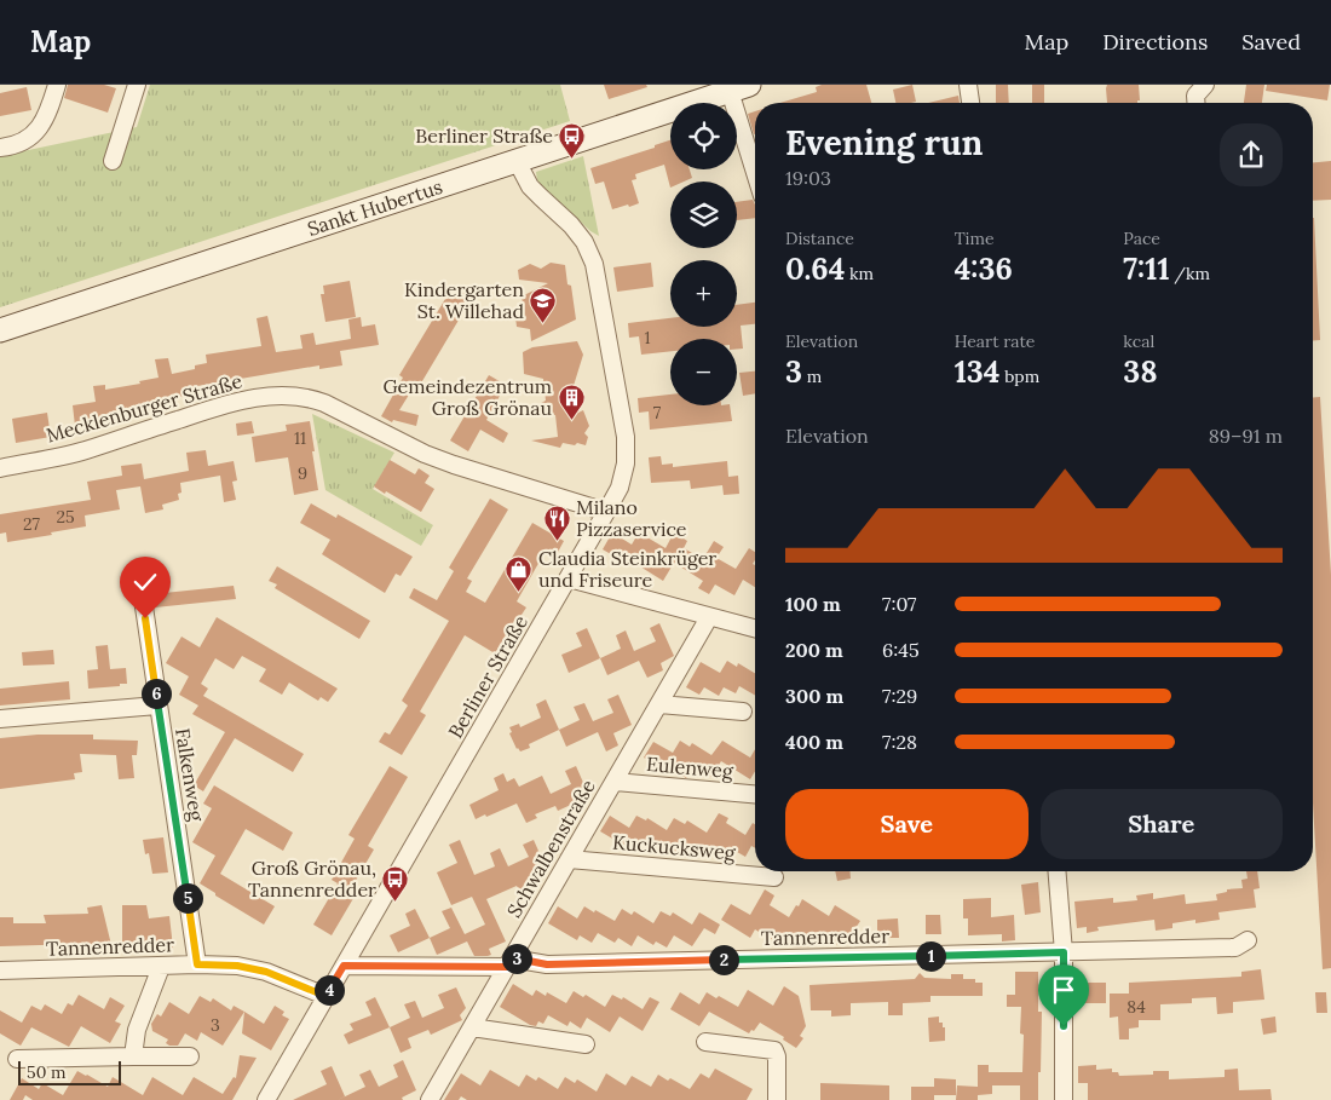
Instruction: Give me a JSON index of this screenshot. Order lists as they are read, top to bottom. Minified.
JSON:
{"streets":{"main road":["Sankt Hubertus"],"street":["Mecklenburger Straße","Berliner Straße","Eulenweg","Falkenweg","Kuckucksweg","Schwalbenstraße","Tannenredder"]},"crossings":[["Sankt Hubertus","Berliner Straße"],["Mecklenburger Straße","Berliner Straße"],["Berliner Straße","Tannenredder"],["Eulenweg","Schwalbenstraße"],["Falkenweg","Tannenredder"],["Kuckucksweg","Schwalbenstraße"],["Schwalbenstraße","Tannenredder"]],"places":{"bus stop":["Berliner Straße","Groß Grönau, Tannenredder"],"school or university":["Kindergarten St. Willehad"],"building":["Gemeindezentrum Groß Grönau"],"restaurant":["Milano Pizzaservice"],"shop":["Claudia Steinkrüger und Friseure"]},"house_numbers":["1","7","11","9","25","27","84","3"],"scale_bar":"50 m","page":{"header":"Map","nav":["Map","Directions","Saved"],"map_buttons":["+","−"],"heading":["Evening run","19:03"],"stats":[["Distance","0.64 km"],["Time","4:36"],["Pace","7:11 /km"],["Elevation","3 m"],["Heart rate","134 bpm"],["kcal","38"]],"chart":["Elevation","89–91 m"],"list":[{"name":"100 m","note":"7:07"},{"name":"200 m","note":"6:45"},{"name":"300 m","note":"7:29"},{"name":"400 m","note":"7:28"}],"pins":["6","5","1","3","2","4"],"buttons":["Save","Share"],"scale":"50 m"}}
